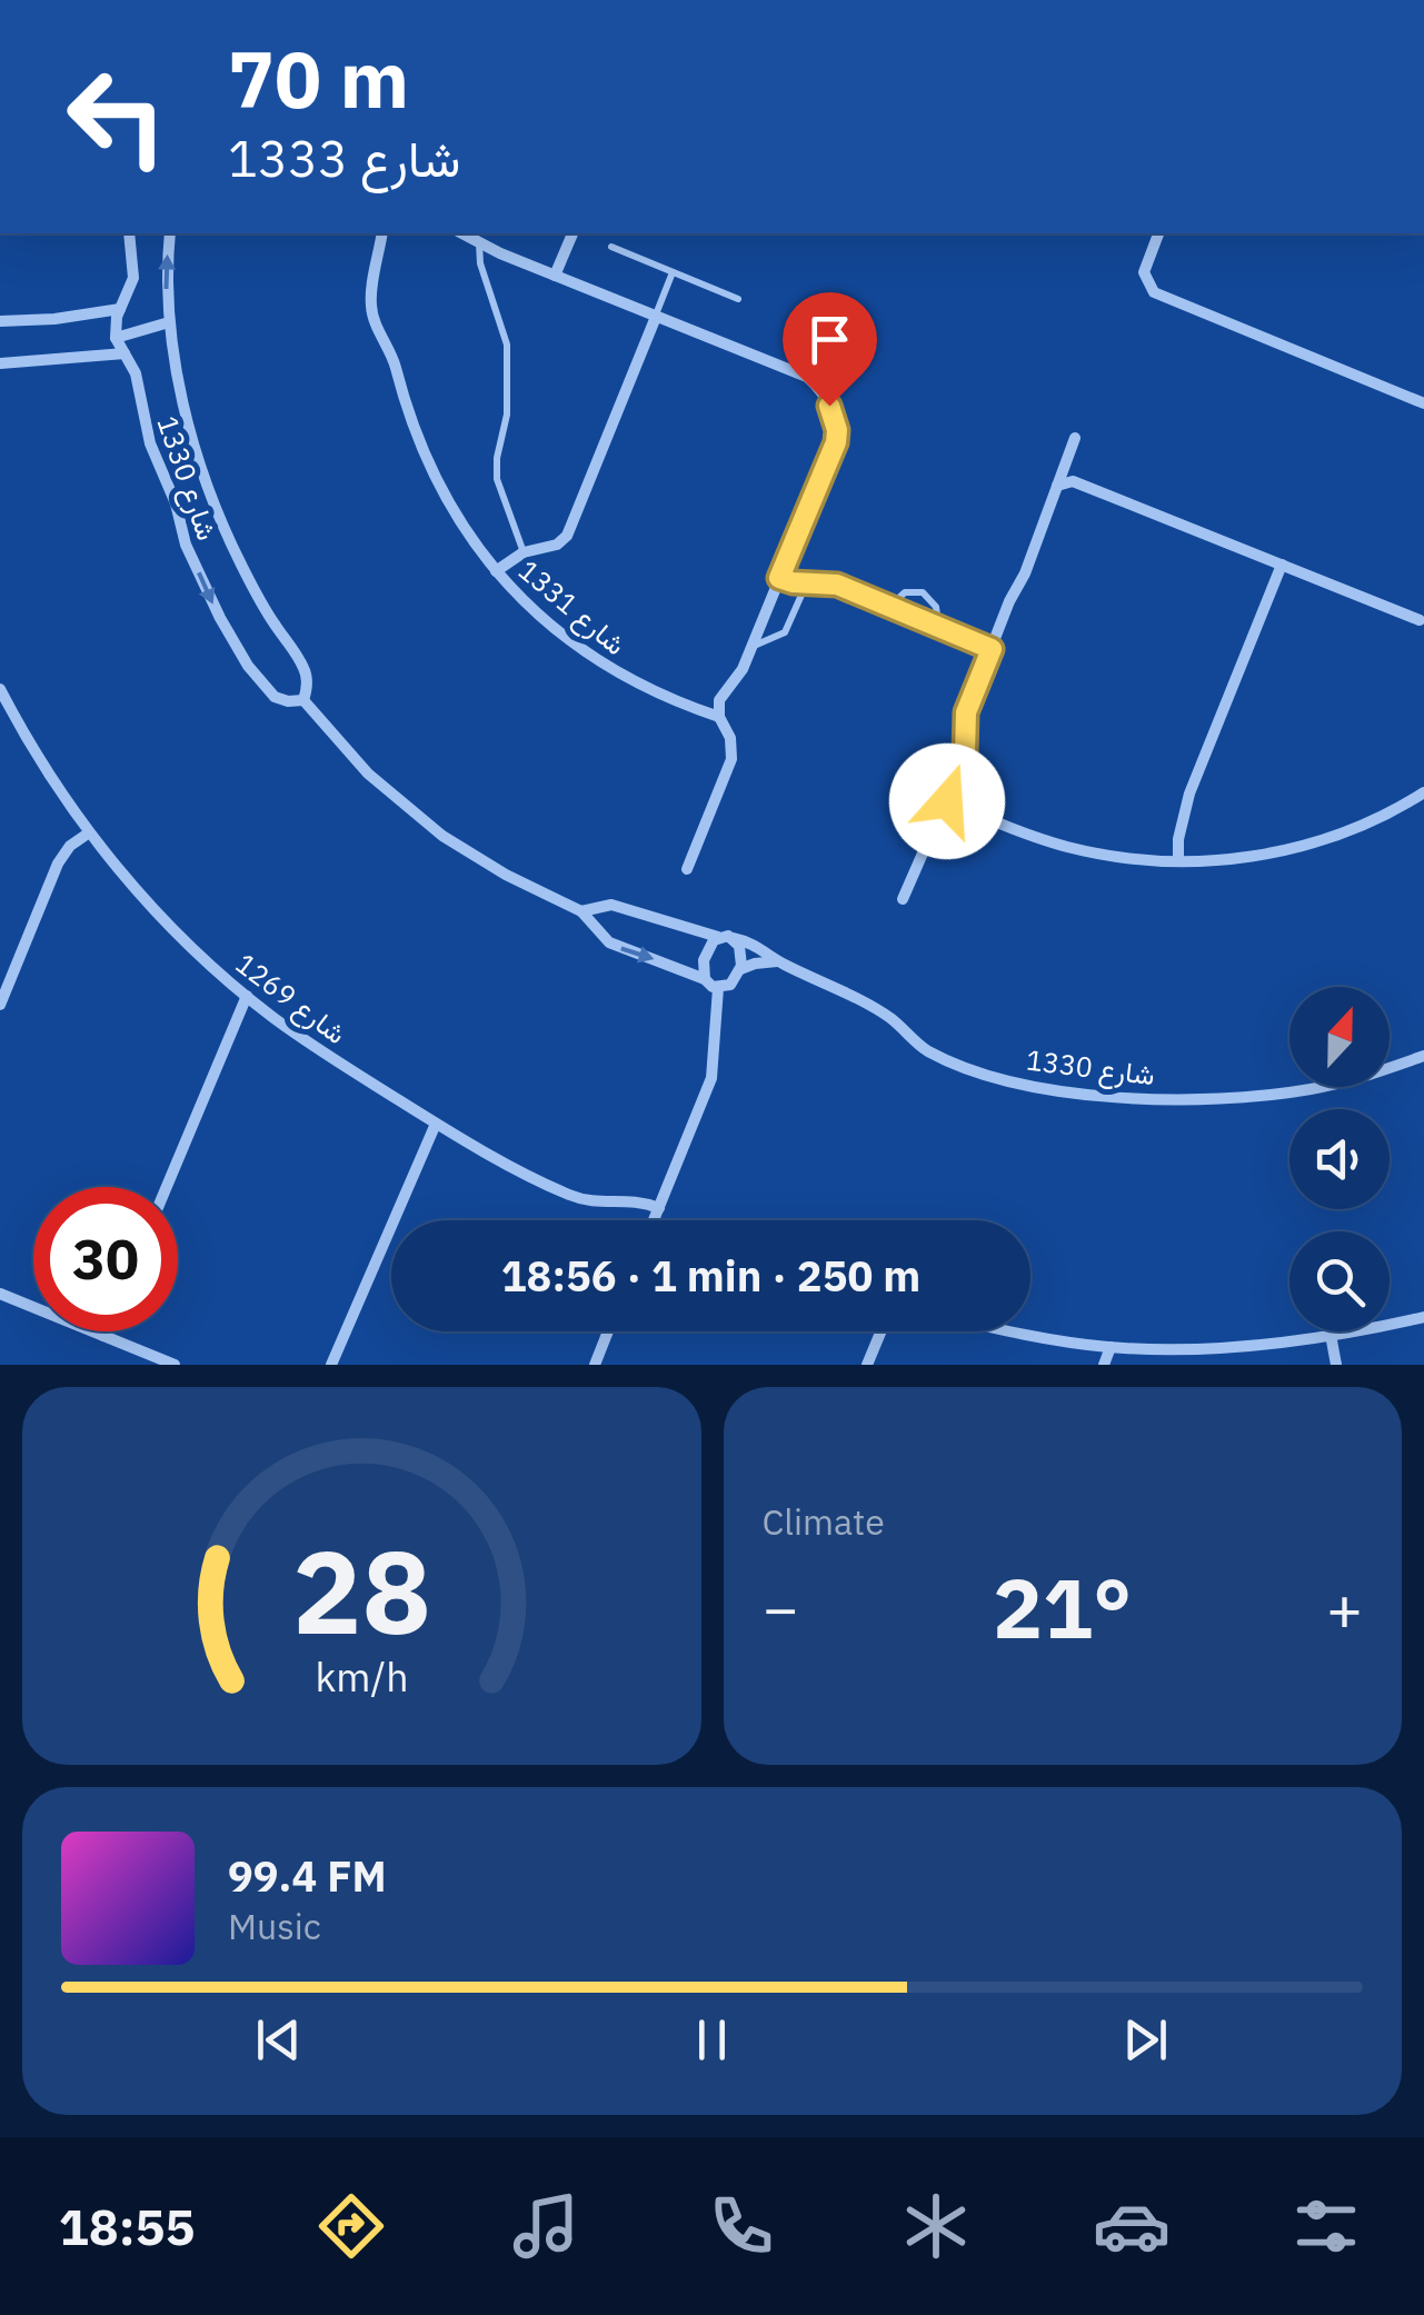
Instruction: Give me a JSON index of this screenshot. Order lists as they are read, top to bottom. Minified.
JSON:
{"streets":{"street":["شارع 1330","شارع 1331","شارع 1269"]},"north":"top","page":{"turn":["70 m","شارع 1333"],"limit":"30","trip":"18:56 · 1 min · 250 m","tile":"Climate","heat":["−","21°","+"],"song":["99.4 FM","Music"],"tabs":"18:55","gauge":["28","km/h"]}}
